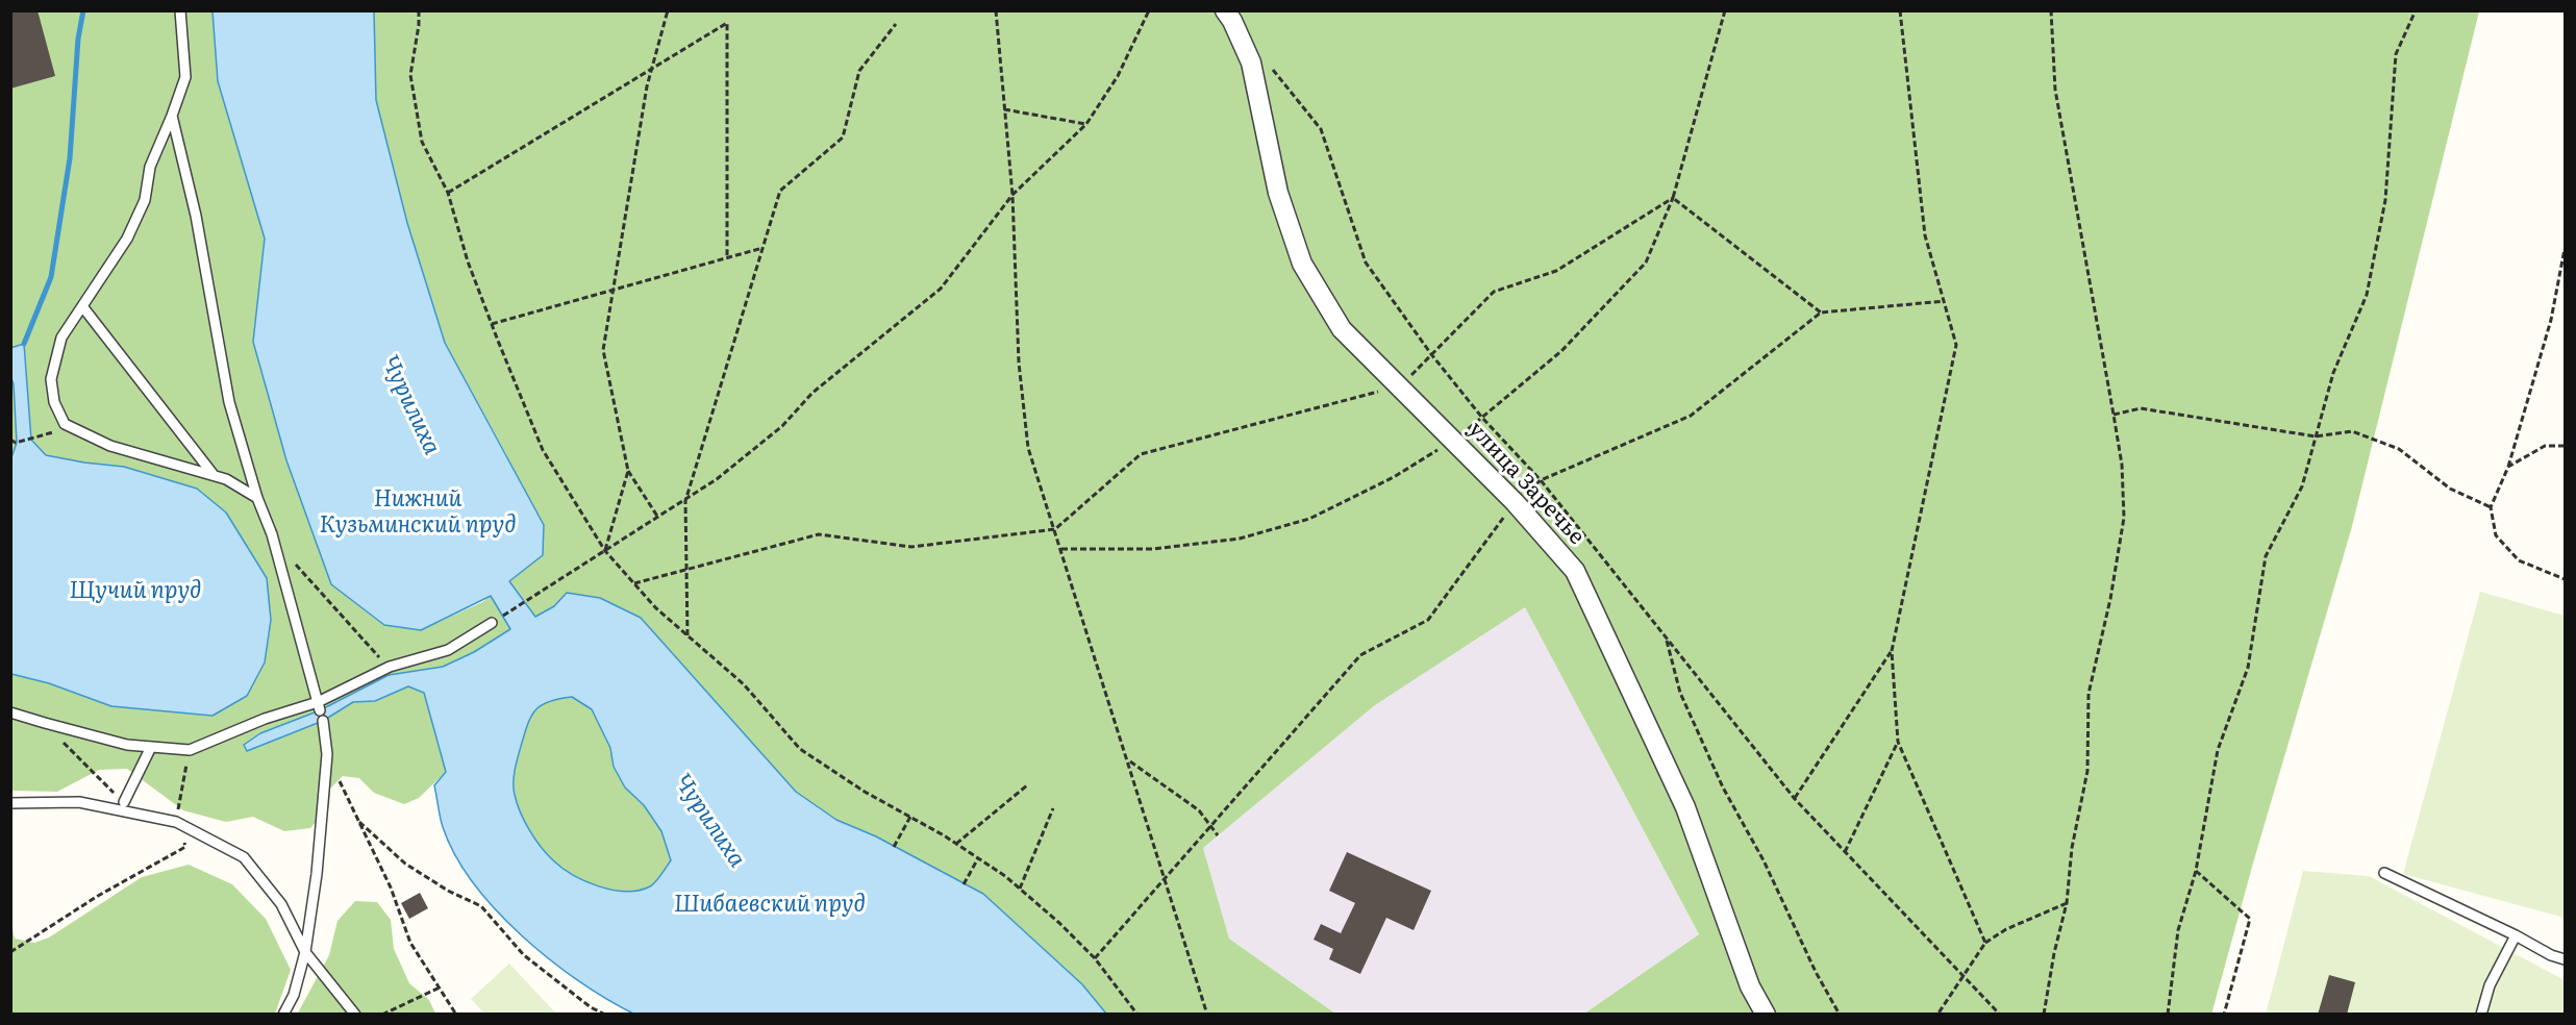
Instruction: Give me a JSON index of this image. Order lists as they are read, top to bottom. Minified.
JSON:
{"streets":{"street":["улица Заречье"]},"water":["Чурилиха","Нижний Кузьминский пруд","Щучий пруд","Шибаевский пруд"]}
